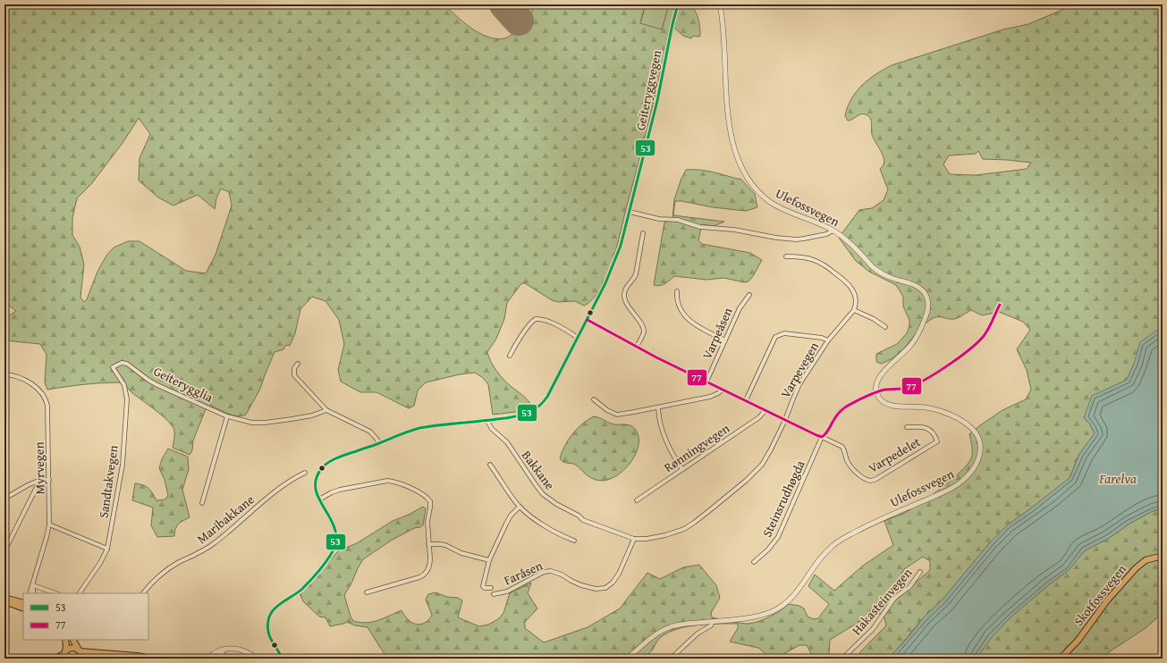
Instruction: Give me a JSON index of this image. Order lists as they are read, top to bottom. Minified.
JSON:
{"streets":{"main road":["Skotfossvegen"],"street":["Geiteryggvegen","Ulefossvegen","Varpeåsen","Varpevegen","Geiterygglia","Rønningvegen","Varpedelet","Myrvegen","Bakkane","Sandtakvegen","Steinsrudhøgda","Maribakkane","Faråsen","Hakasteinvegen"]},"crossings":[["Geiteryggvegen","Varpedelet"],["Varpeåsen","Varpedelet"],["Varpevegen","Varpedelet"],["Varpevegen","Bakkane"],["Varpevegen","Faråsen"],["Geiterygglia","Sandtakvegen"],["Rønningvegen","Varpedelet"],["Varpedelet","Steinsrudhøgda"]],"water":["Farelva"],"lines":["transit line 53","transit line 77"],"legend":["53","77"]}
